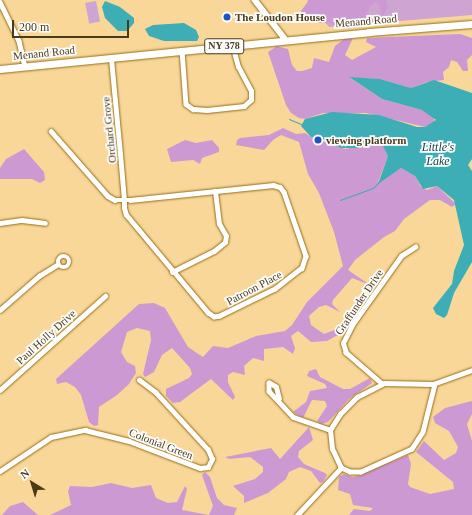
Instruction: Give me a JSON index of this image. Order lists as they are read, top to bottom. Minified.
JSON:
{"streets":{"main road":["Menand Road","NY 378"],"street":["Orchard Grove","Patroon Place","Graffunder Drive","Paul Holly Drive","Colonial Green"]},"crossings":[["Menand Road","Orchard Grove"],["Orchard Grove","Patroon Place"]],"water":["Little's Lake"],"places":["The Loudon House","viewing platform"],"scale_bar":"200 m","north":"top left"}
